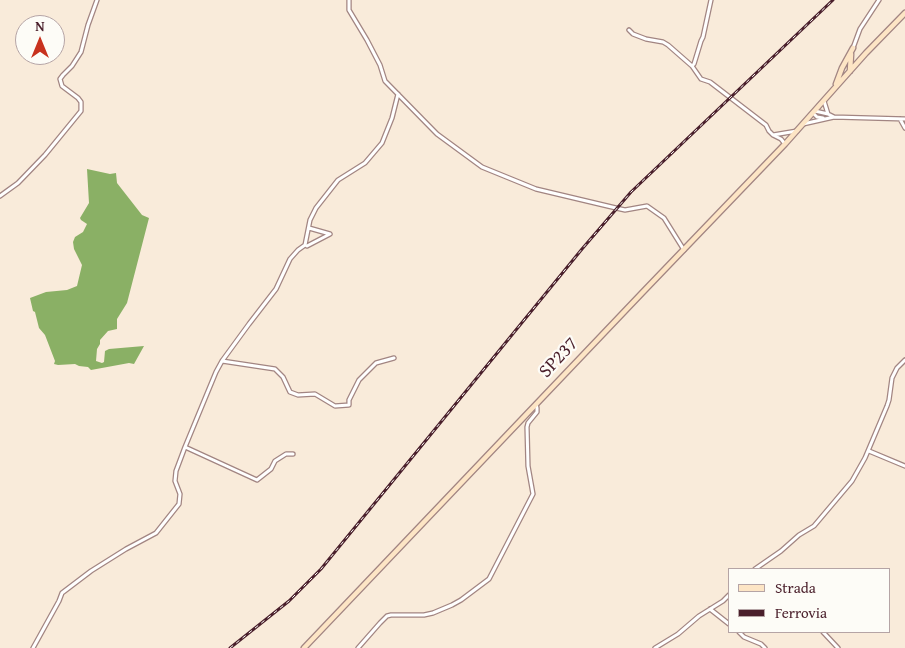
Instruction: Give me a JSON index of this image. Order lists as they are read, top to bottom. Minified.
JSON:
{"streets":{"main road":["SP237"]},"legend":["Strada","Ferrovia"],"north":"top"}
